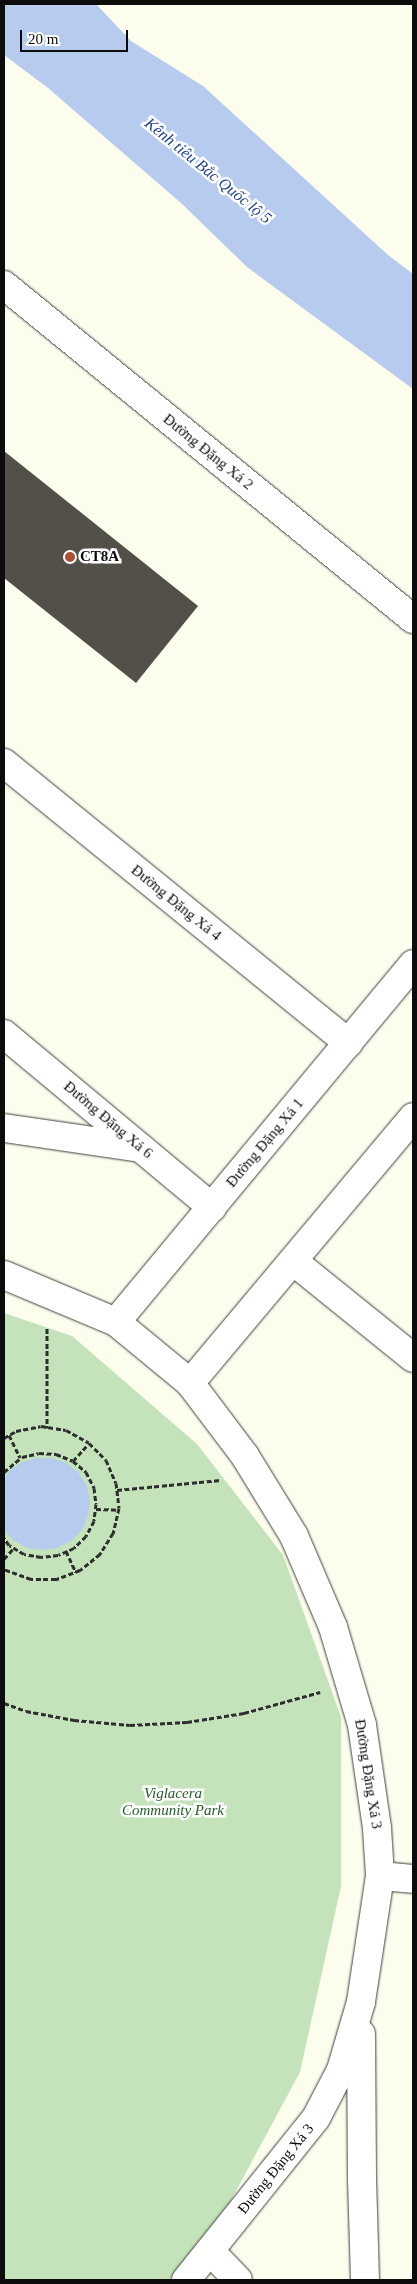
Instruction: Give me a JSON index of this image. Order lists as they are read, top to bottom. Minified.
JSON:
{"streets":{"street":["Đường Đặng Xá 2","Đường Đặng Xá 4","Đường Đặng Xá 6","Đường Đặng Xá 1","Đường Đặng Xá 3"]},"crossings":[["Đường Đặng Xá 4","Đường Đặng Xá 1"],["Đường Đặng Xá 6","Đường Đặng Xá 1"],["Đường Đặng Xá 1","Đường Đặng Xá 3"]],"water":["Kênh tiêu Bắc Quốc lộ 5"],"parks":["Viglacera Community Park"],"places":["CT8A"],"scale_bar":"20 m"}
